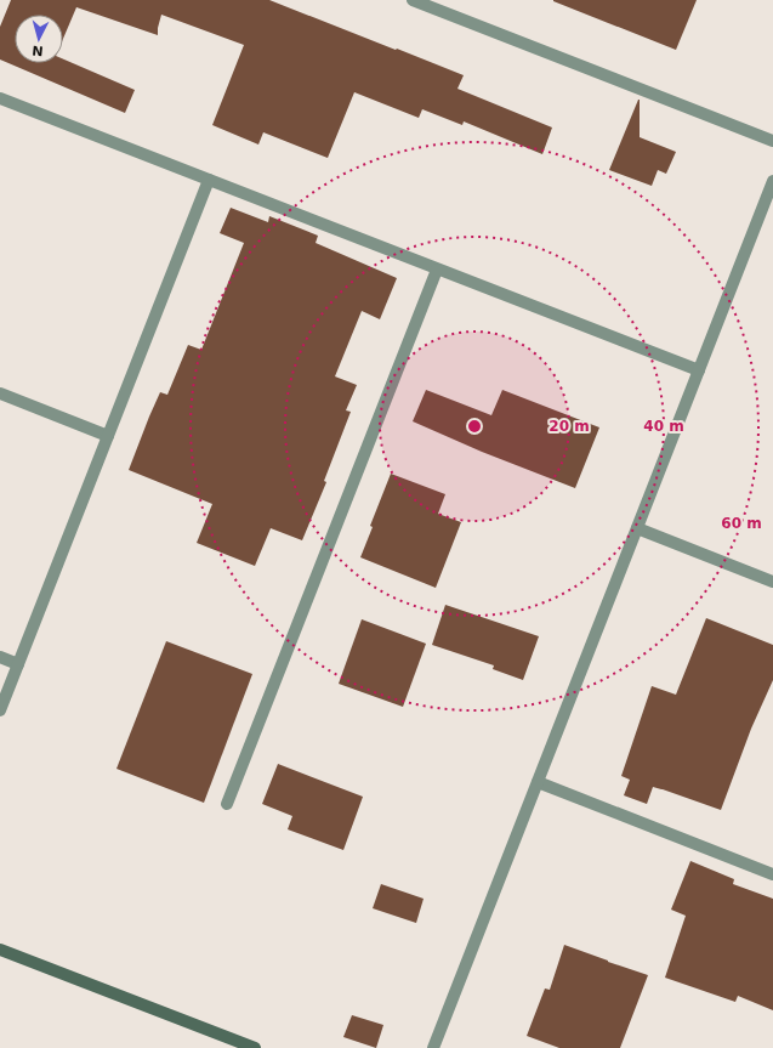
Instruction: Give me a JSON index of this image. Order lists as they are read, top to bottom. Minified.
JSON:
{"north":"bottom","rings":["20 m","40 m","60 m"]}
